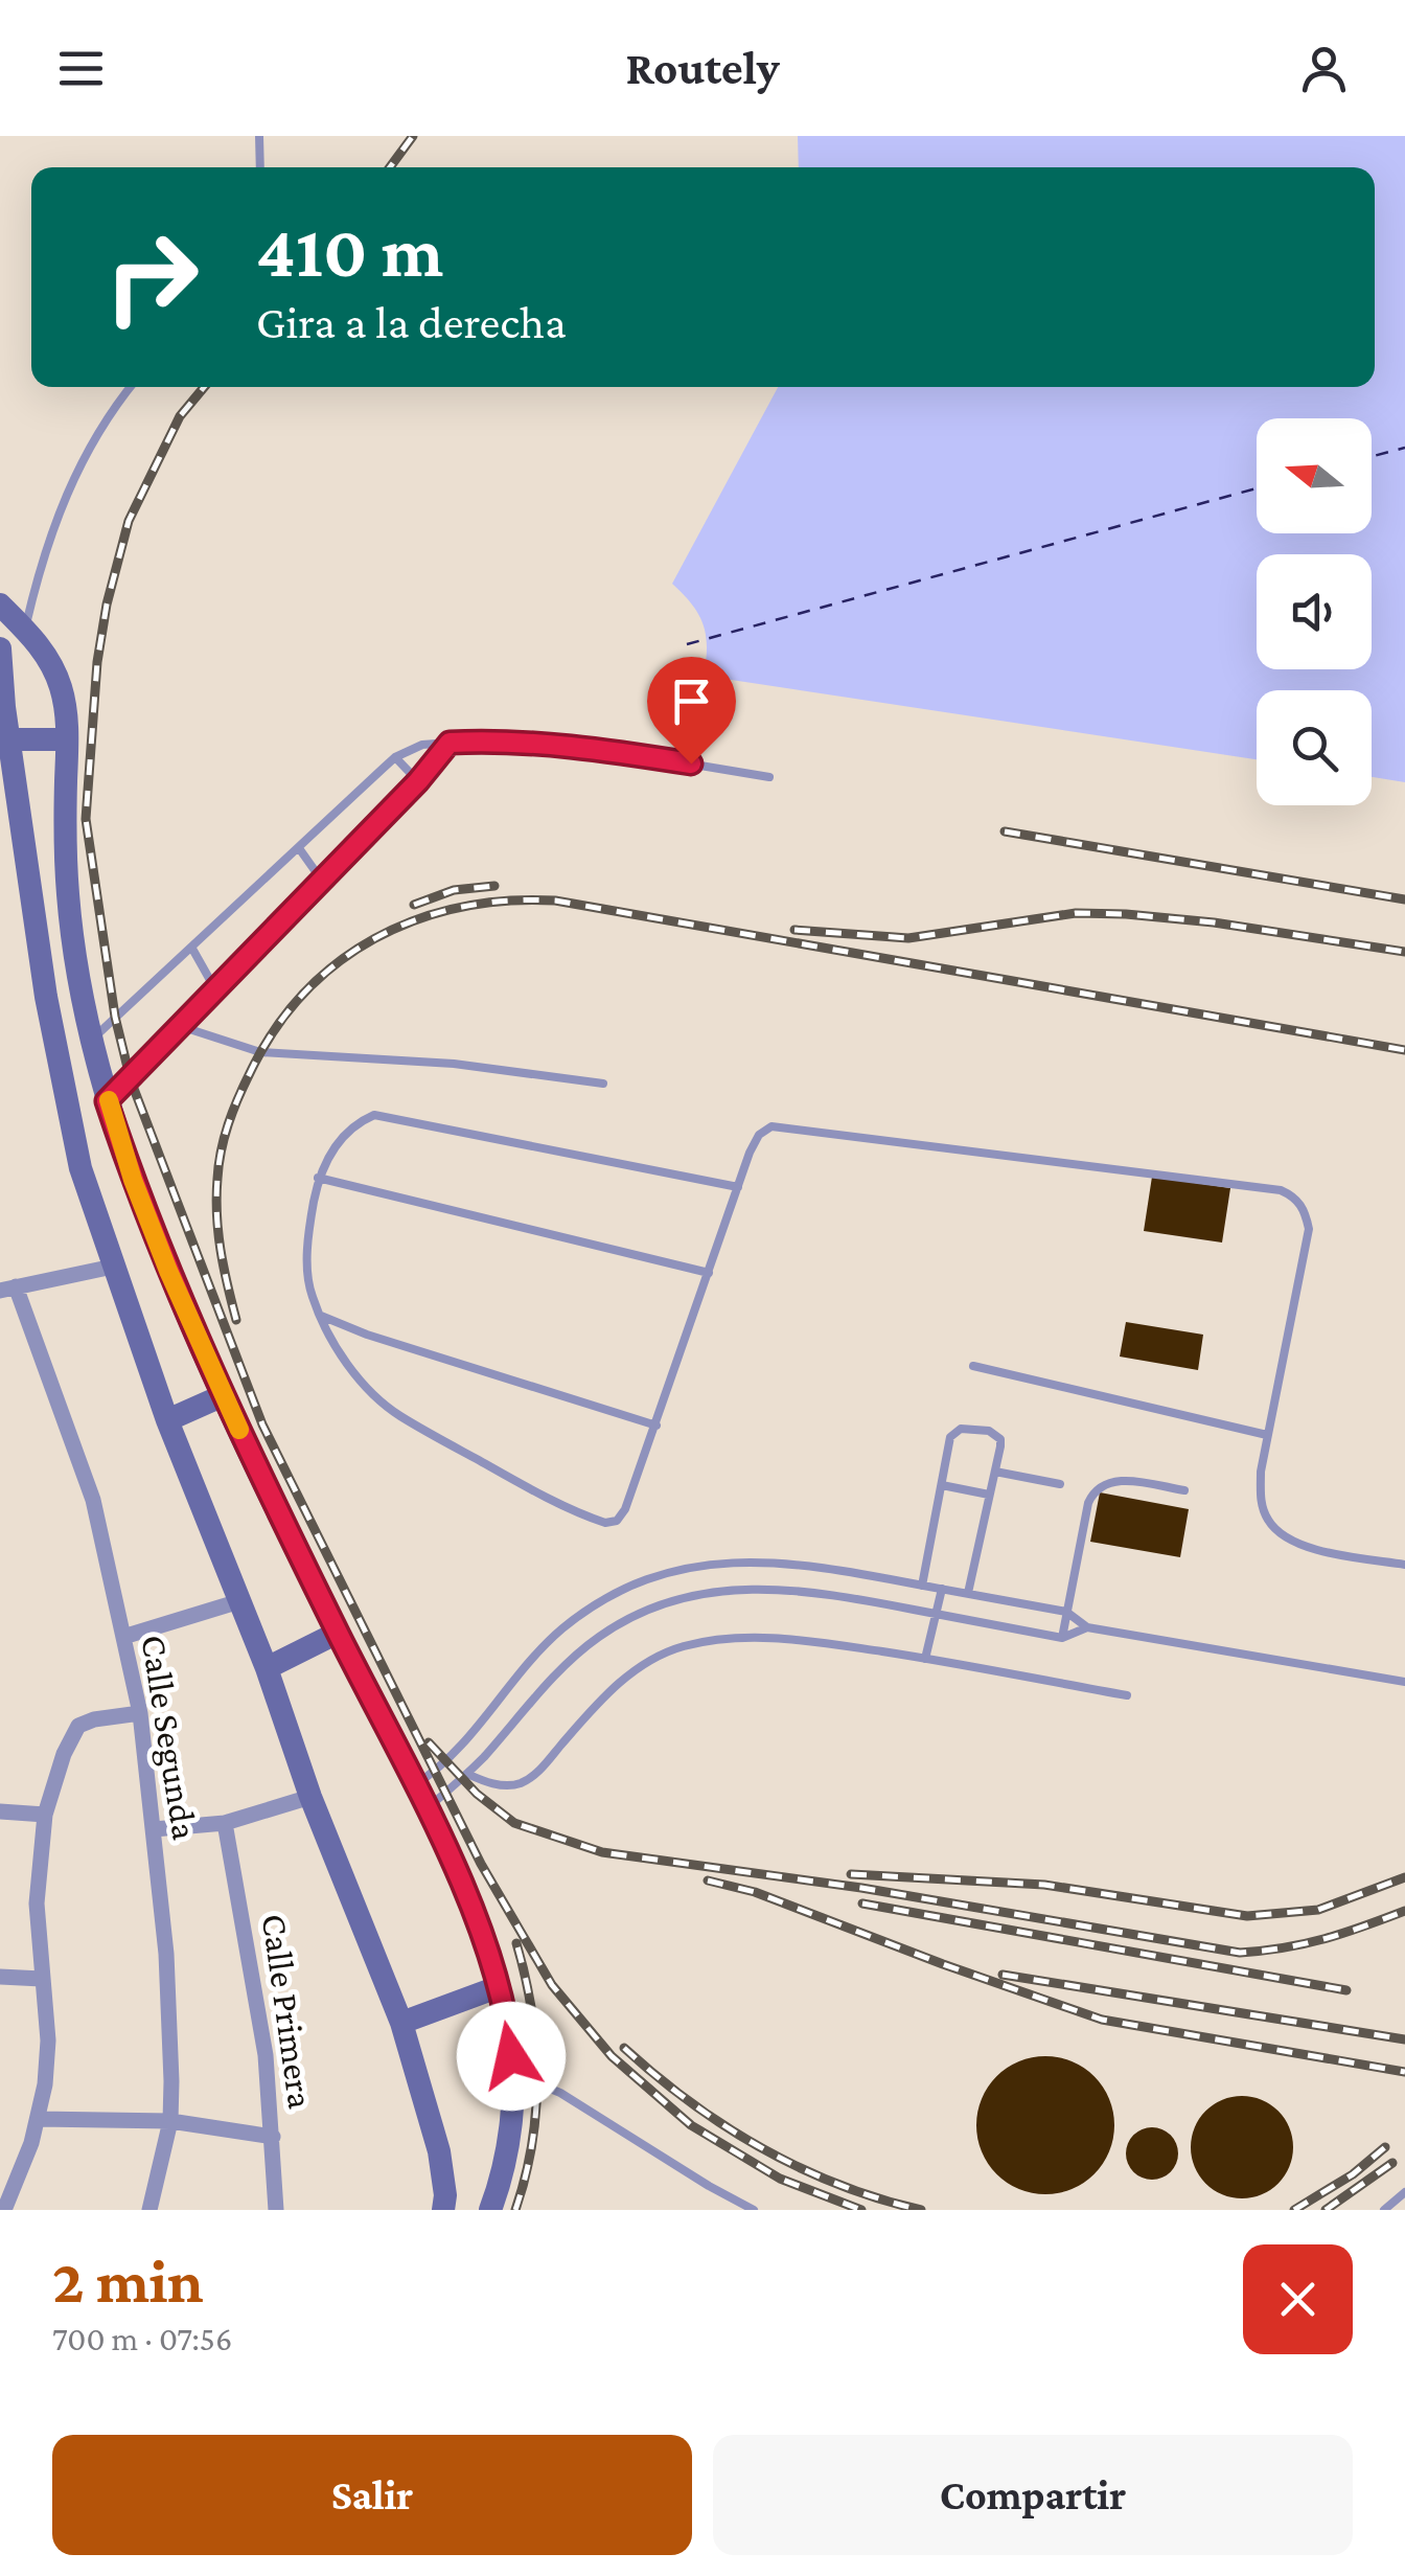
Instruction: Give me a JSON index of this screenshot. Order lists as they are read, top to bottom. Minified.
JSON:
{"streets":{"street":["Calle Segunda","Calle Primera"]},"north":"left","page":{"header":"Routely","turn":["410 m","Gira a la derecha"],"heading":["2 min","700 m · 07:56"],"buttons":["Salir","Compartir"]}}
